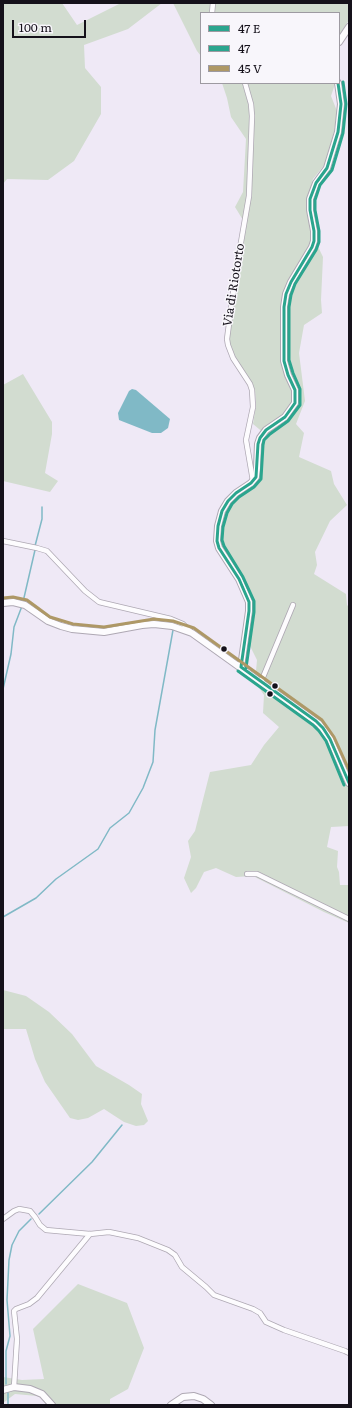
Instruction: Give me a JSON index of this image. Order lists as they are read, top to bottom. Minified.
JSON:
{"streets":{"street":["Via di Riotorto"]},"lines":["transit line 47"],"legend":["47 E","47","45 V"],"scale_bar":"100 m"}
